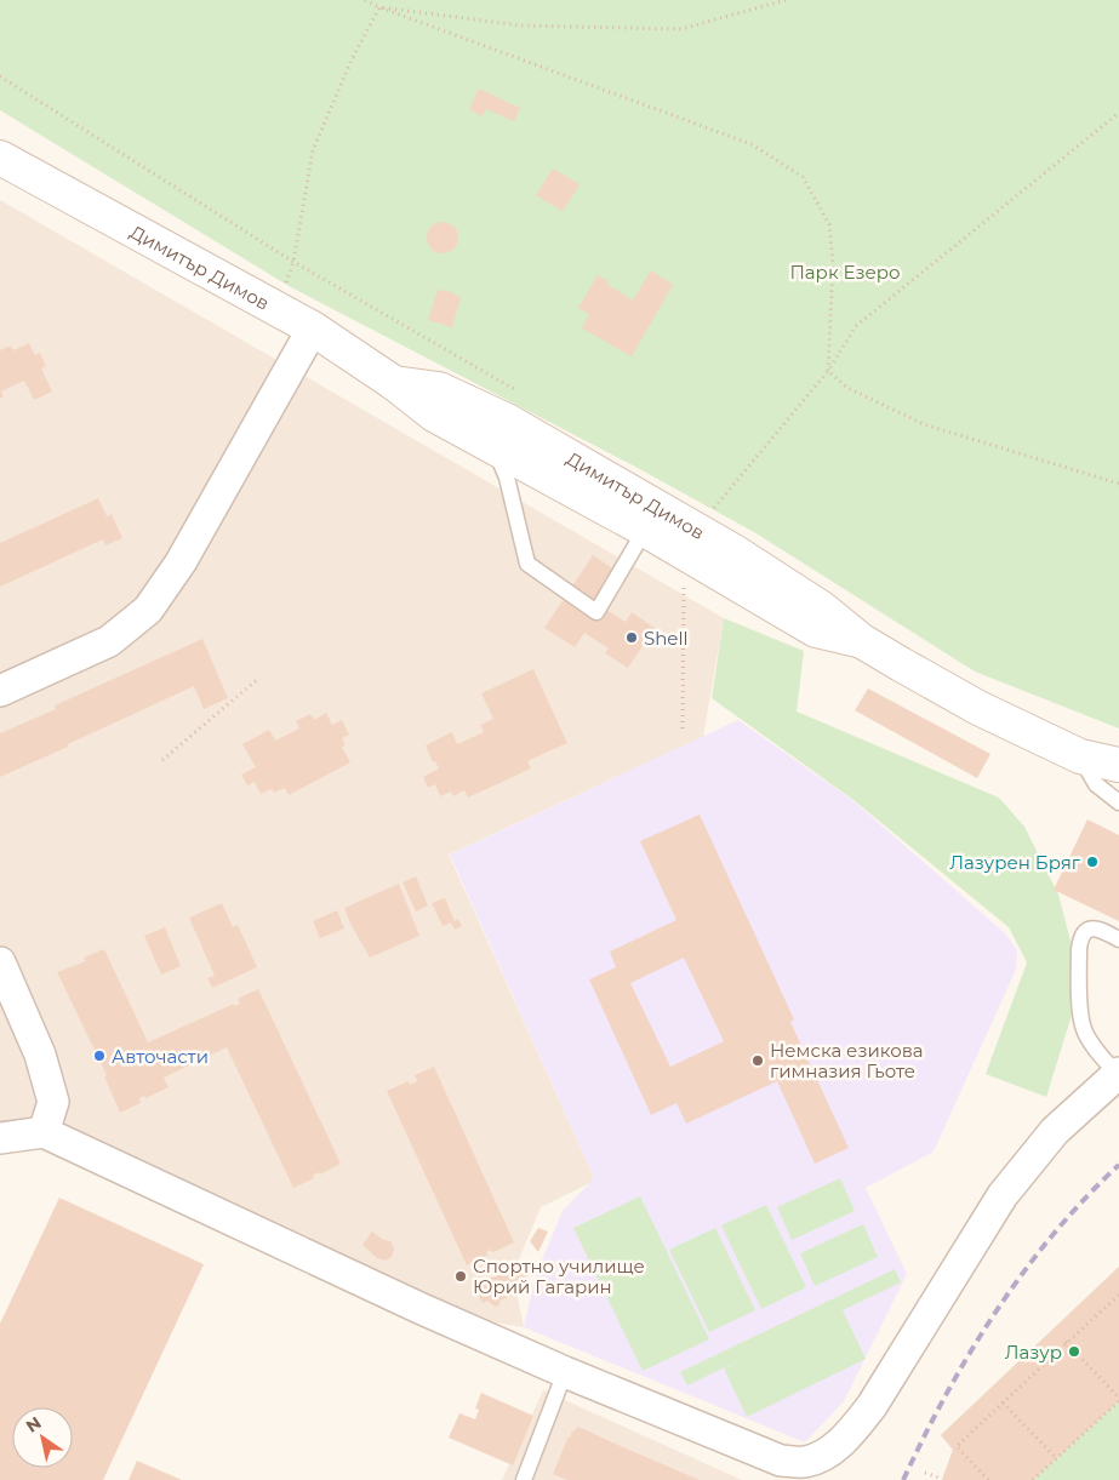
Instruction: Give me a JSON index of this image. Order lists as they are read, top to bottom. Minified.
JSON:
{"streets":{"main road":["Димитър Димов"]},"parks":["Парк Езеро"],"places":["Shell","Лазурен Бряг","Авточасти","Немска езикова гимназия Гьоте","Спортно училище Юрий Гагарин","Лазур"],"north":"top left"}
